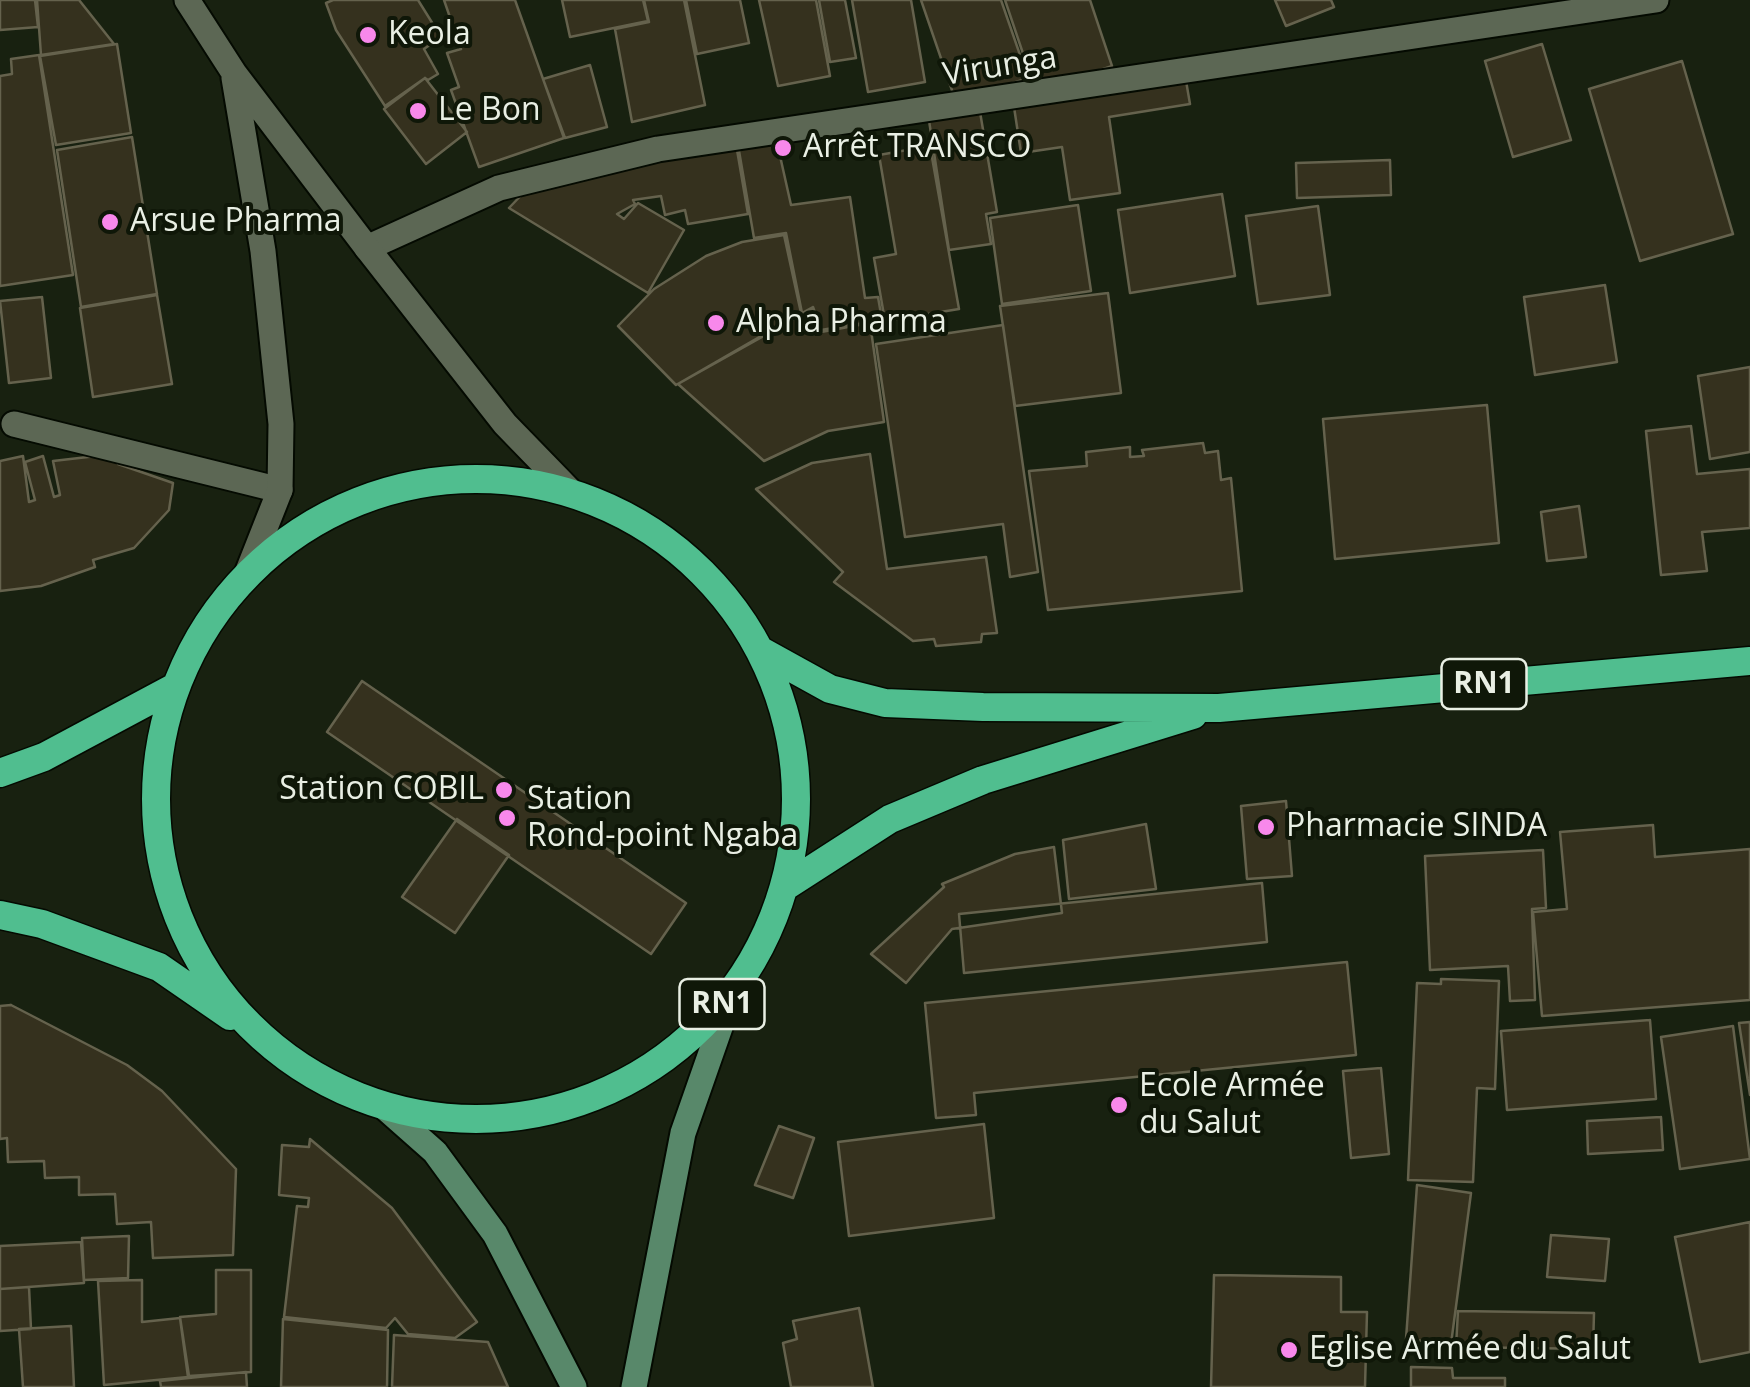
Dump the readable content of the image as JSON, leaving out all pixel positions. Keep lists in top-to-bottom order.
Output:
{
  "streets": {
    "highway": ["RN1"],
    "street": ["Virunga"]
  },
  "places": [
    "Keola",
    "Le Bon",
    "Arrêt TRANSCO",
    "Arsue Pharma",
    "Alpha Pharma",
    "Station COBIL",
    "Station Rond-point Ngaba",
    "Pharmacie SINDA",
    "Ecole Armée du Salut",
    "Eglise Armée du Salut"
  ]
}
